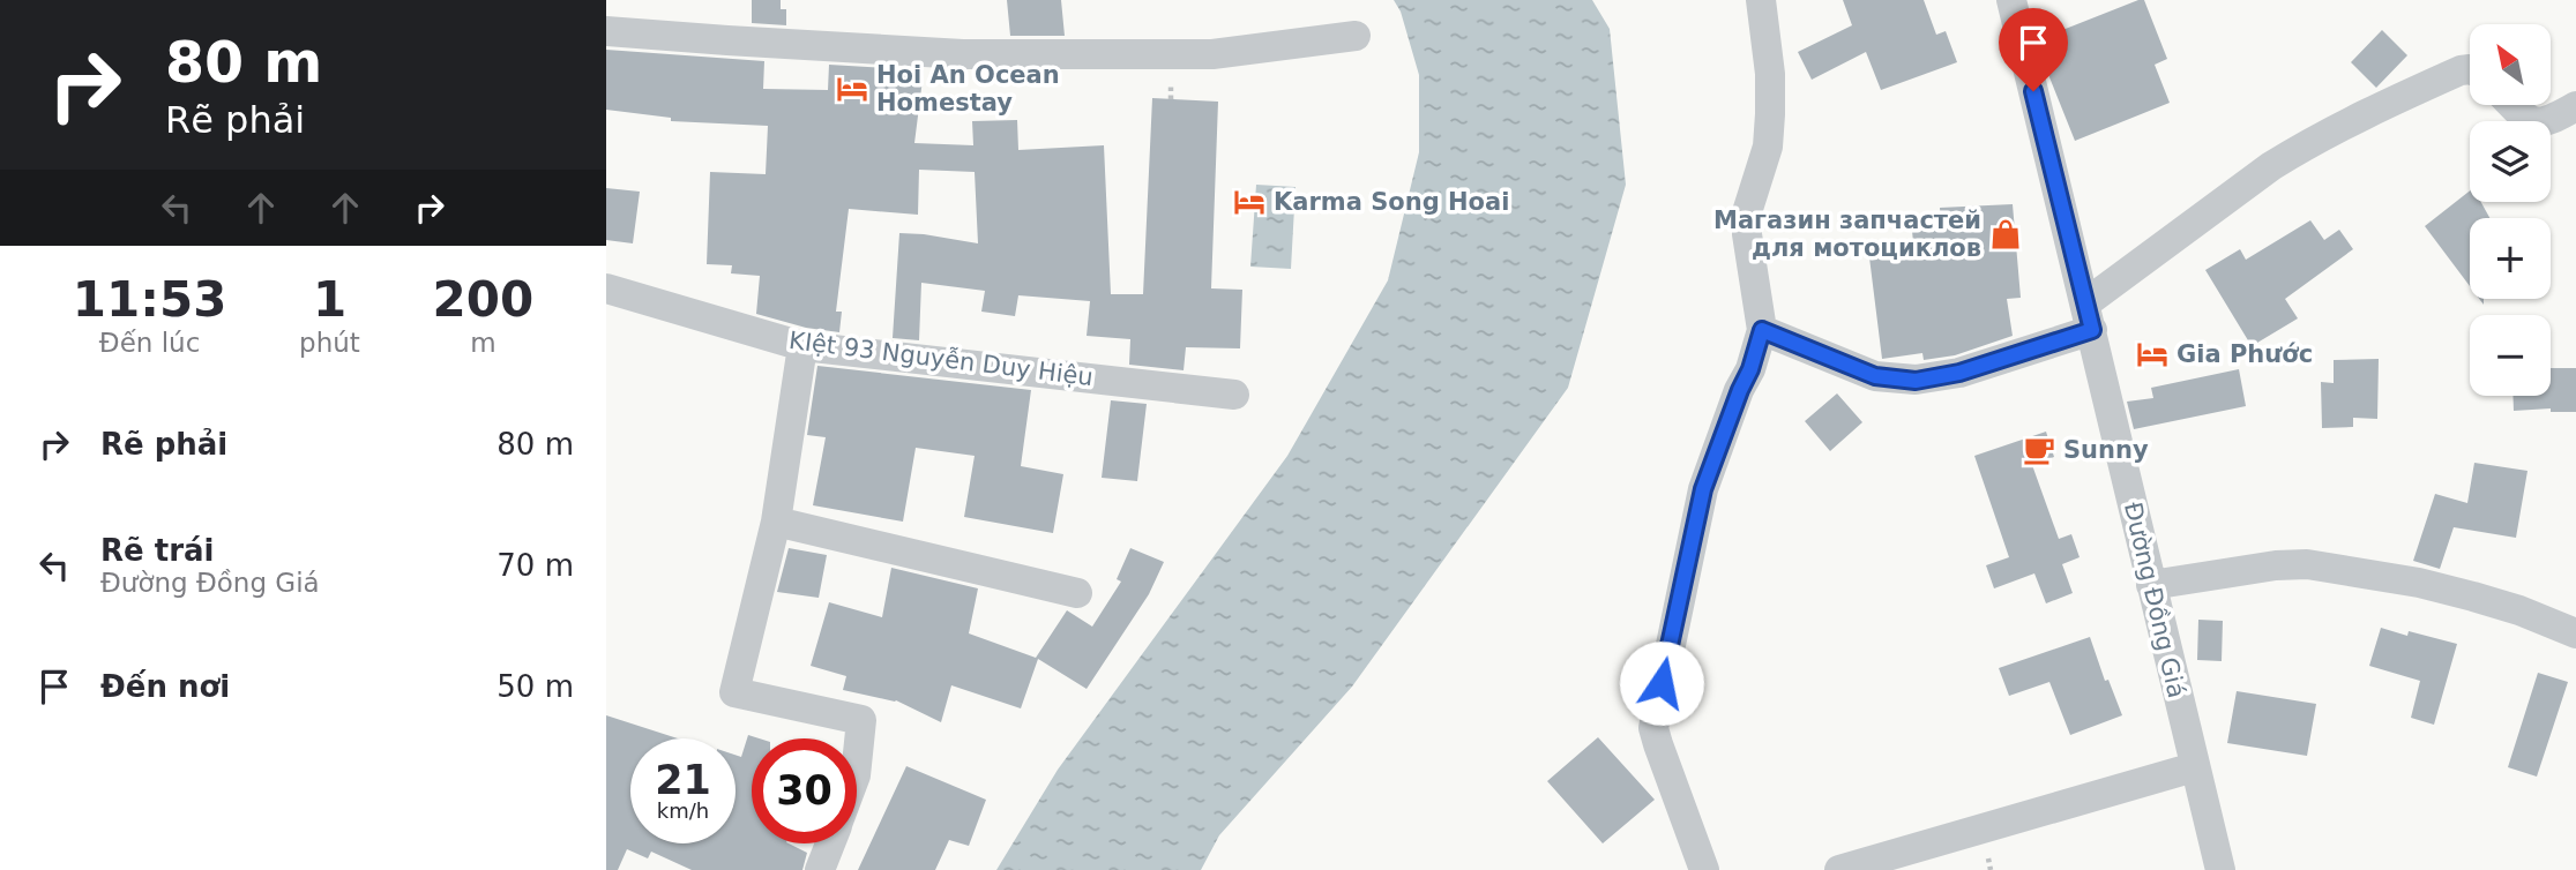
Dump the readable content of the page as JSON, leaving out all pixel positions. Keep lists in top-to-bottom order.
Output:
{
  "streets": {
    "street": ["KIệt 93 Nguyễn Duy Hiệu", "Đường Đồng Giá"]
  },
  "places": {
    "hotel": ["Hoi An Ocean Homestay", "Karma Song Hoai", "Gia Phước"],
    "shop": ["Магазин запчастей для мотоциклов"],
    "cafe": ["Sunny"]
  },
  "north": "top left",
  "page": {
    "turn": ["80 m", "Rẽ phải"],
    "map_buttons": ["+", "−"],
    "eta": [
      "11:53",
      "Đến lúc",
      "1",
      "phút",
      "200",
      "m"
    ],
    "list": [
      {
        "name": "Rẽ phải",
        "value": "80 m"
      },
      {
        "name": "Rẽ trái",
        "note": "Đường Đồng Giá",
        "value": "70 m"
      },
      {
        "name": "Đến nơi",
        "value": "50 m"
      }
    ],
    "speed": "21 km/h",
    "limit": "30"
  }
}
